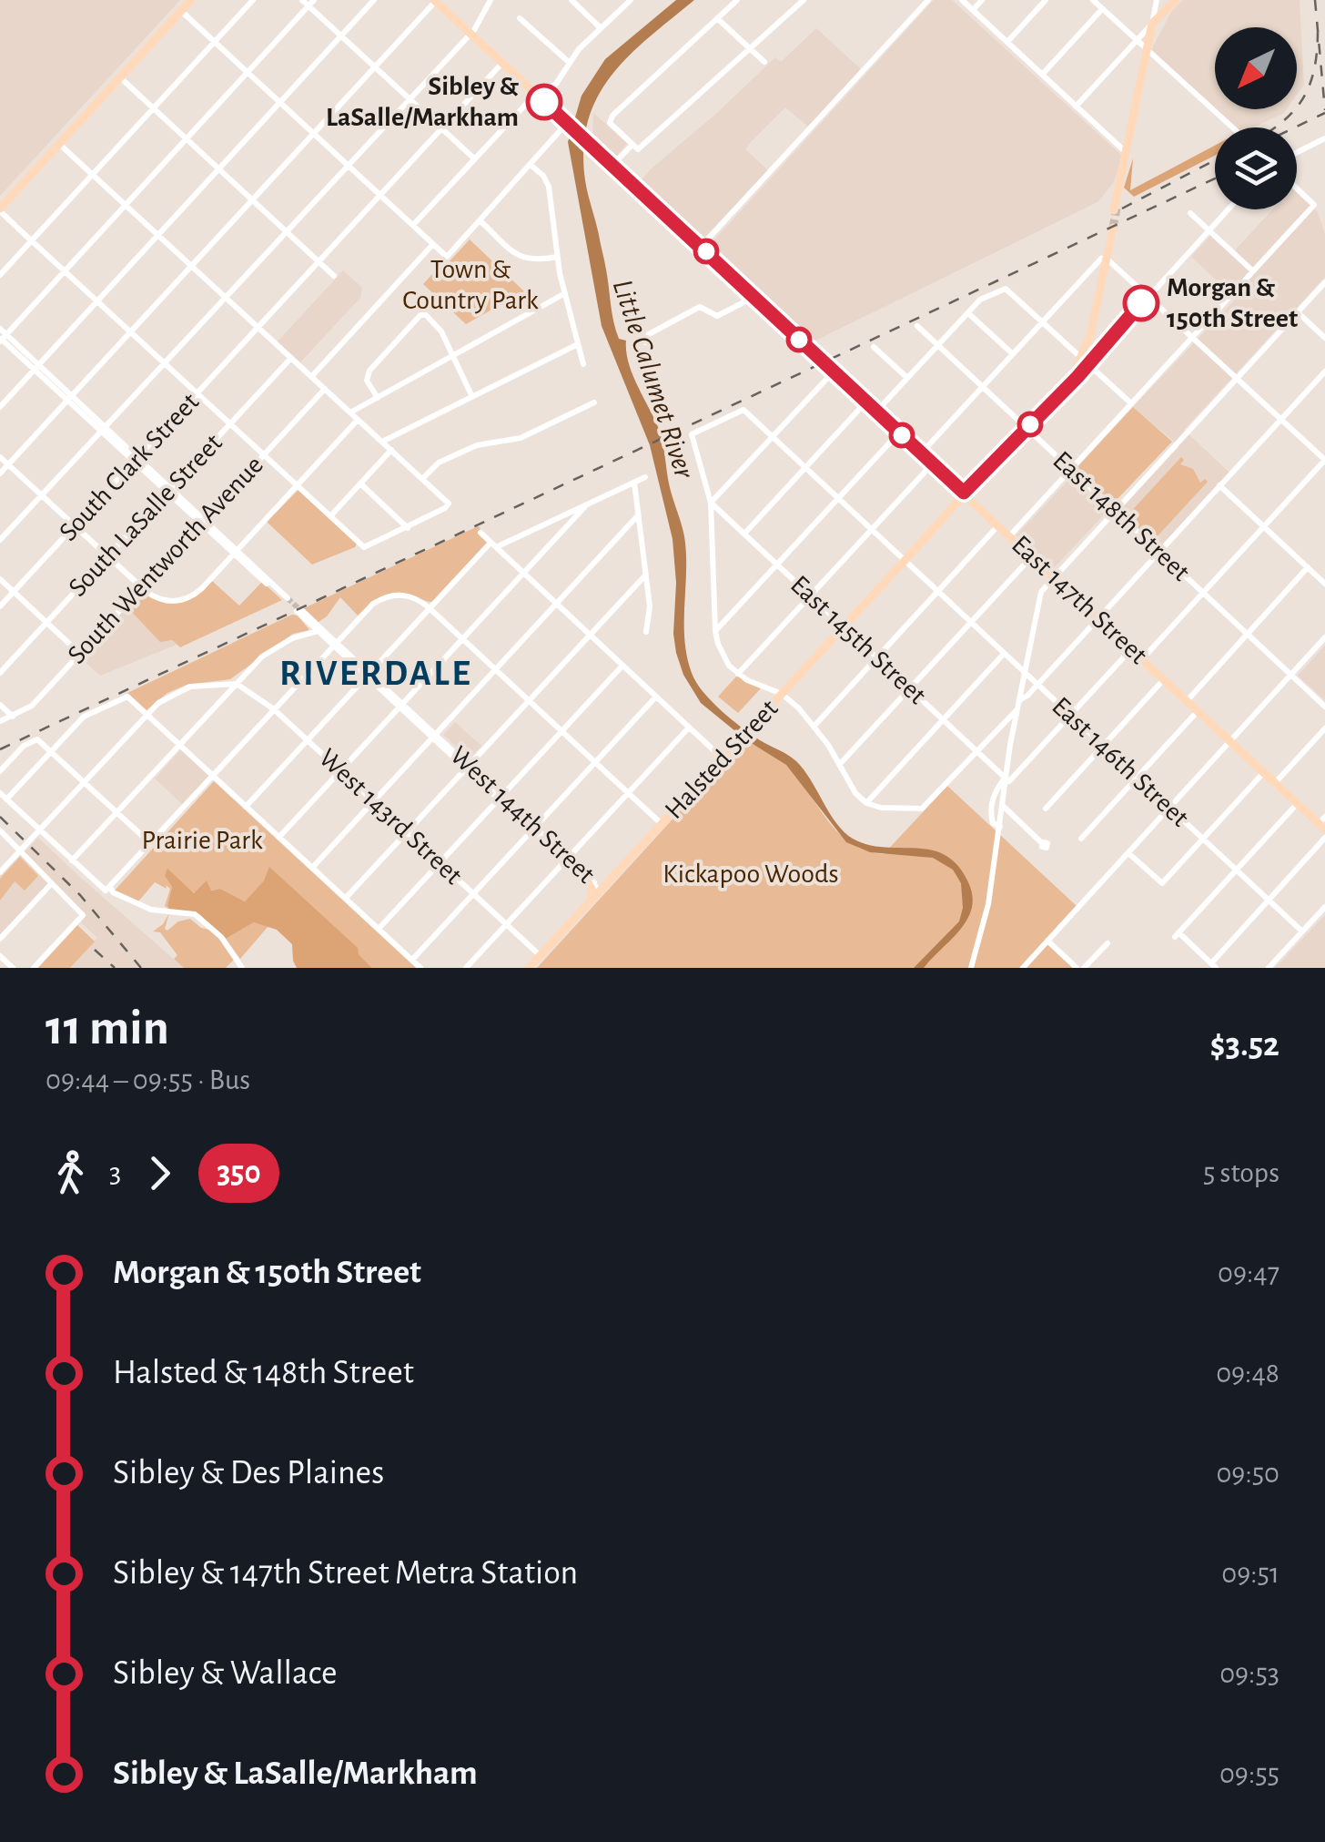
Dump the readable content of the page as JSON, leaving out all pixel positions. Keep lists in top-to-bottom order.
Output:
{
  "streets": {
    "main road": ["East 147th Street", "Halsted Street"],
    "street": [
      "South Clark Street",
      "South LaSalle Street",
      "East 148th Street",
      "South Wentworth Avenue",
      "East 145th Street",
      "East 146th Street",
      "West 144th Street",
      "West 143rd Street"
    ]
  },
  "crossings": [
    ["East 148th Street", "Halsted Street"],
    ["East 147th Street", "Halsted Street"],
    ["East 145th Street", "Halsted Street"],
    ["East 145th Street", "East 146th Street"],
    ["Halsted Street", "East 146th Street"],
    ["Halsted Street", "West 144th Street"],
    ["Halsted Street", "West 143rd Street"]
  ],
  "districts": ["RIVERDALE"],
  "water": ["Little Calumet River"],
  "parks": ["Town & Country Park", "Prairie Park", "Kickapoo Woods"],
  "places": ["Sibley & LaSalle/Markham", "Morgan & 150th Street"],
  "lines": ["bus line 350"],
  "north": "bottom left",
  "page": {
    "heading": ["11 min", "09:44 – 09:55 · Bus", "$3.52"],
    "legs": ["3", "350", "5 stops"],
    "list": [
      {
        "name": "Morgan & 150th Street",
        "value": "09:47"
      },
      {
        "name": "Halsted & 148th Street",
        "value": "09:48"
      },
      {
        "name": "Sibley & Des Plaines",
        "value": "09:50"
      },
      {
        "name": "Sibley & 147th Street Metra Station",
        "value": "09:51"
      },
      {
        "name": "Sibley & Wallace",
        "value": "09:53"
      },
      {
        "name": "Sibley & LaSalle/Markham",
        "value": "09:55"
      }
    ]
  }
}
